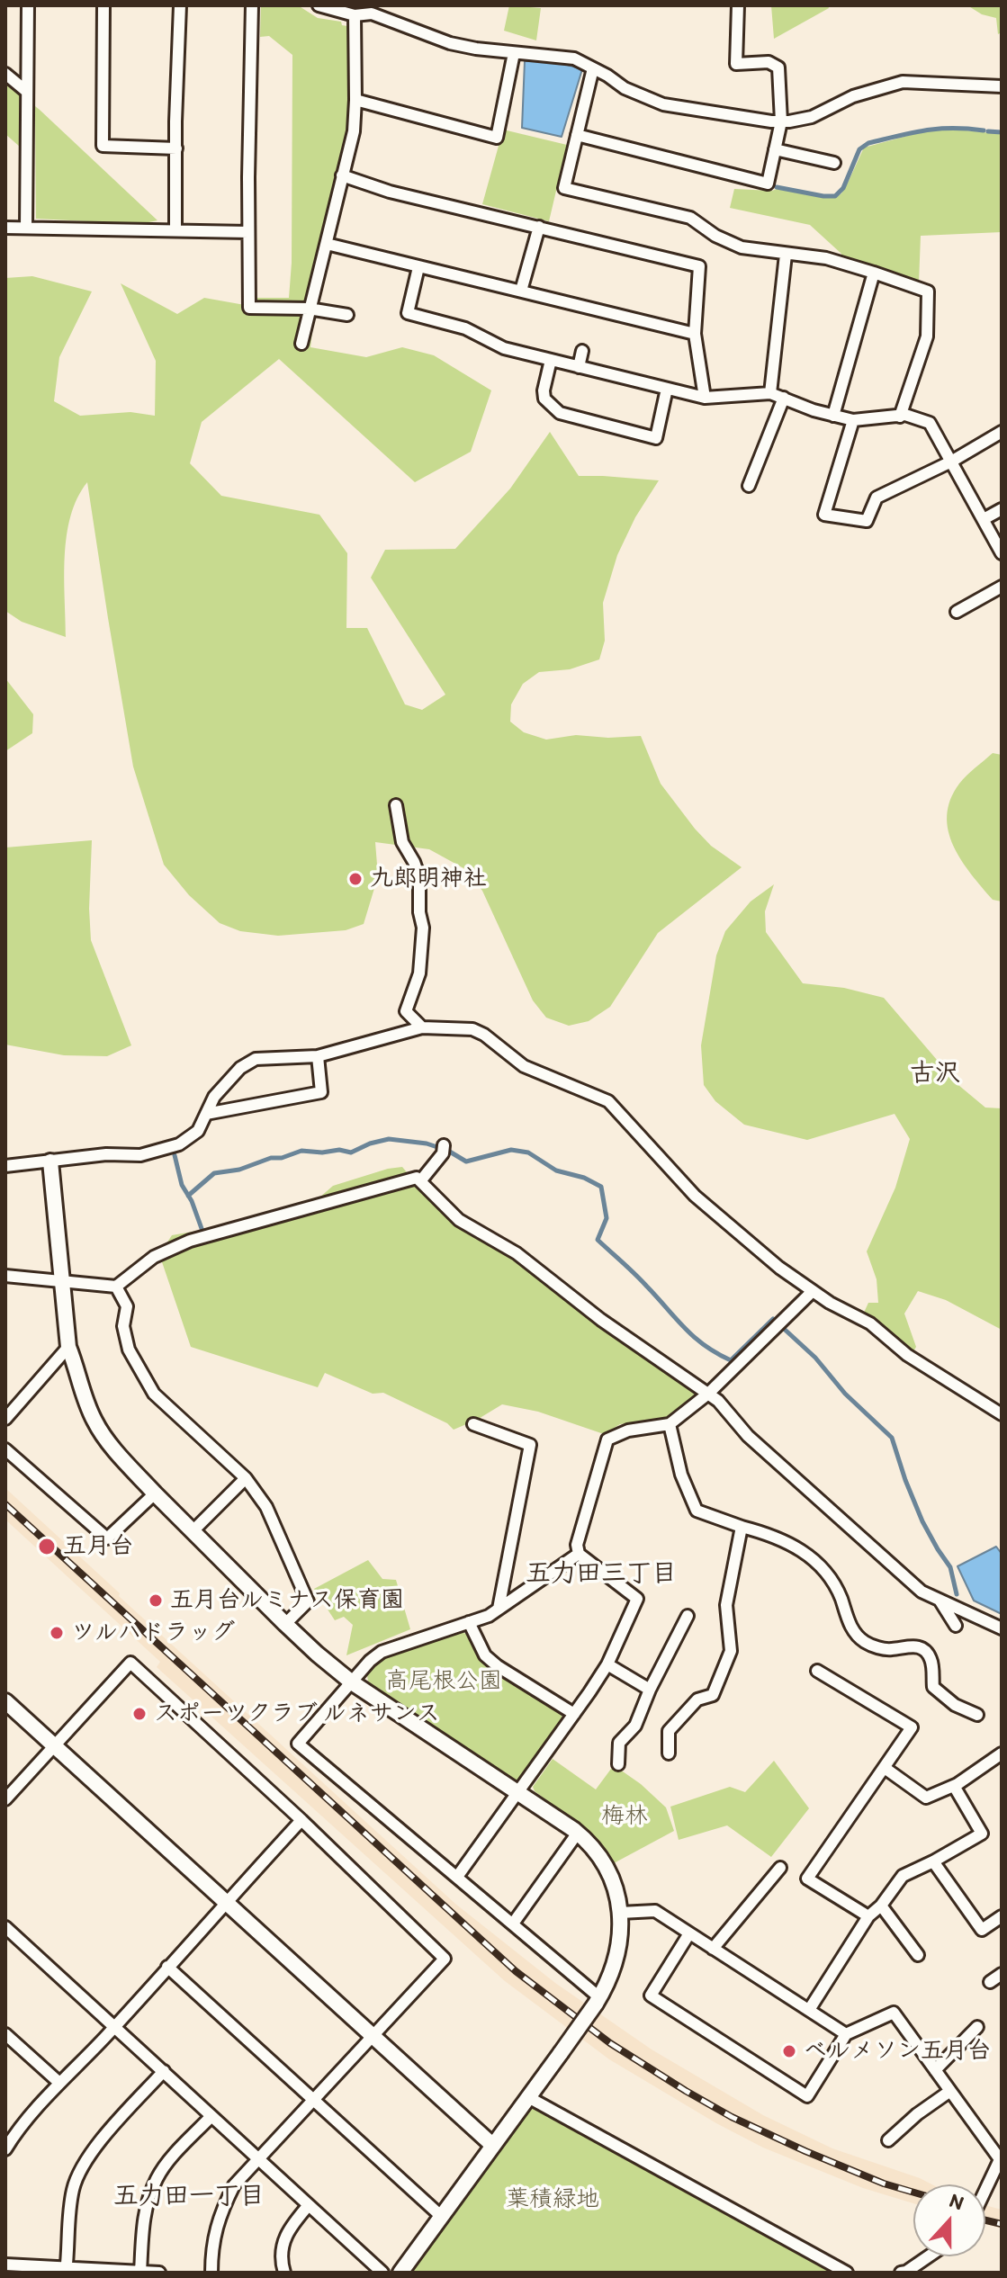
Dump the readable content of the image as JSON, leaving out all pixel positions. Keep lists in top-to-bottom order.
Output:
{
  "districts": ["古沢", "五力田三丁目", "五力田一丁目"],
  "parks": ["高尾根公園", "梅林", "葉積緑地"],
  "places": [
    "九郎明神社",
    "五月台",
    "五月台ルミナス保育園",
    "ツルハドラッグ",
    "スポーツクラブ ルネサンス",
    "ベルメソン五月台"
  ],
  "north": "top"
}
